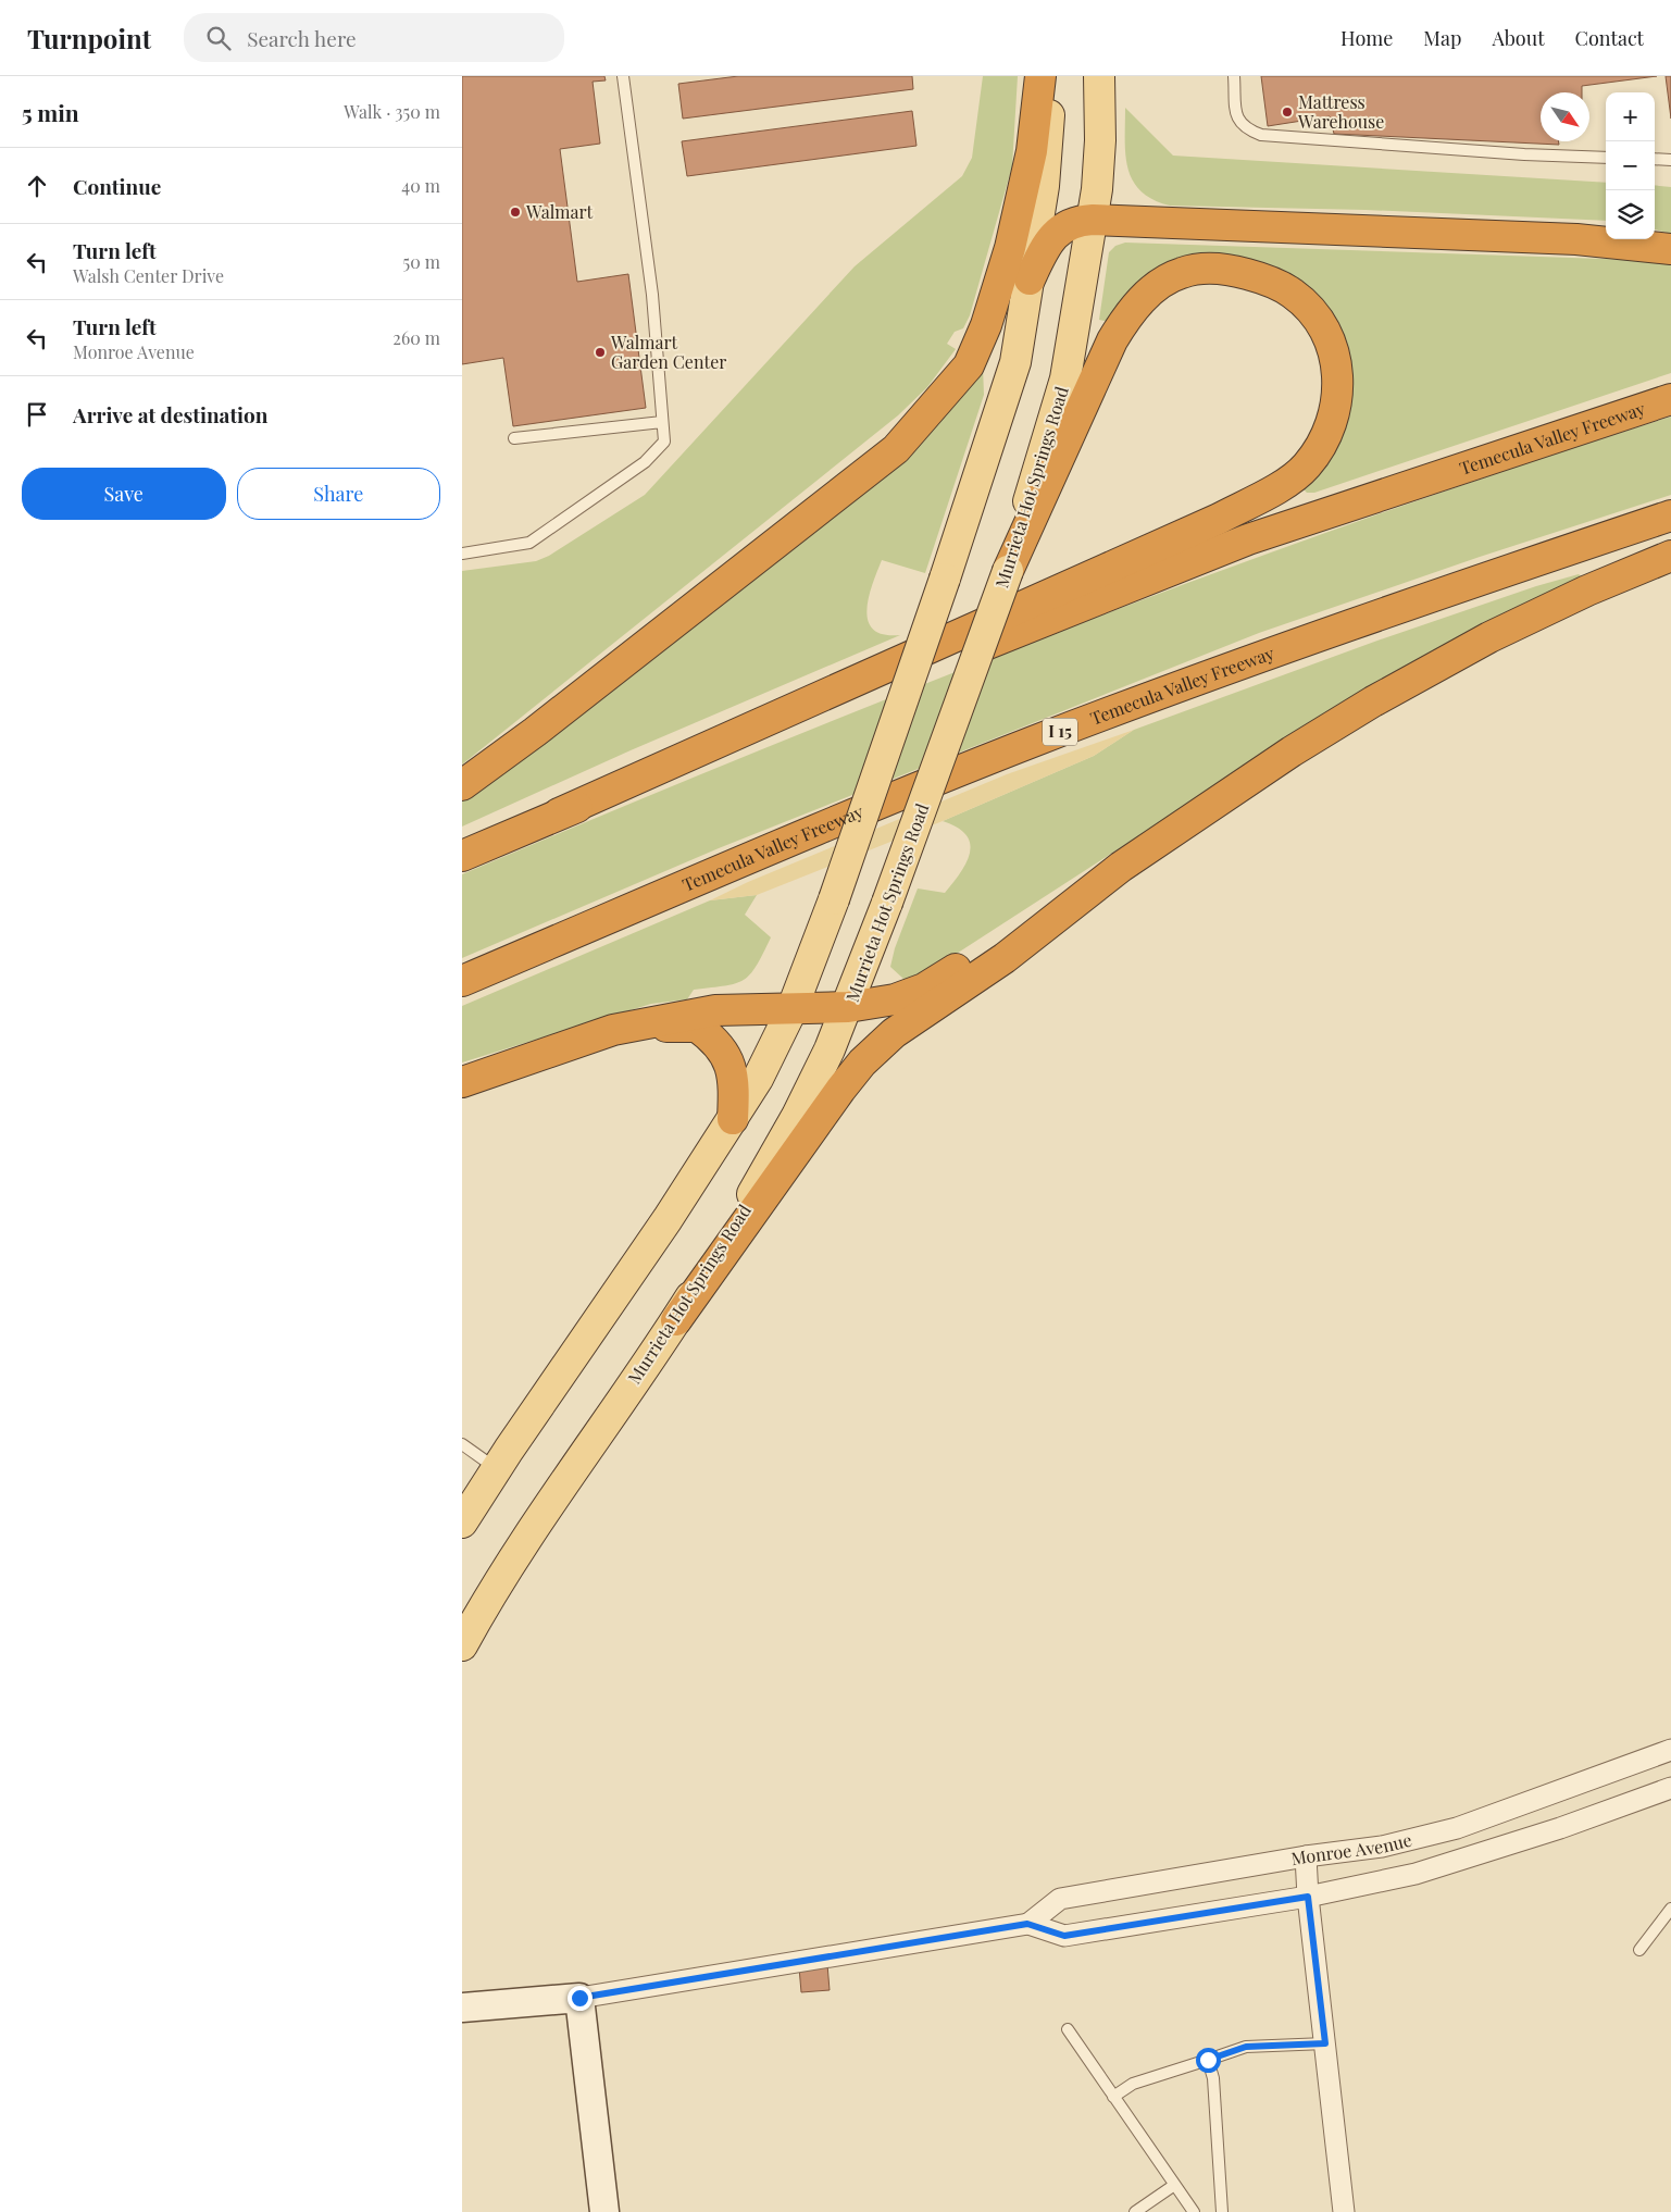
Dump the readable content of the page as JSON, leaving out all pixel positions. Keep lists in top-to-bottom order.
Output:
{
  "streets": {
    "highway": ["Temecula Valley Freeway", "I 15"],
    "main road": ["Murrieta Hot Springs Road"],
    "street": ["Monroe Avenue"]
  },
  "places": ["Mattress Warehouse", "Walmart", "Walmart Garden Center"],
  "north": "bottom right",
  "page": {
    "header": "Turnpoint",
    "search": "Search here",
    "nav": [
      "Home",
      "Map",
      "About",
      "Contact"
    ],
    "heading": ["5 min", "Walk · 350 m"],
    "map_buttons": ["+", "−"],
    "list": [
      ["Continue", "40 m"],
      ["Turn left", "Walsh Center Drive", "50 m"],
      ["Turn left", "Monroe Avenue", "260 m"],
      "Arrive at destination"
    ],
    "buttons": ["Save", "Share"]
  }
}
